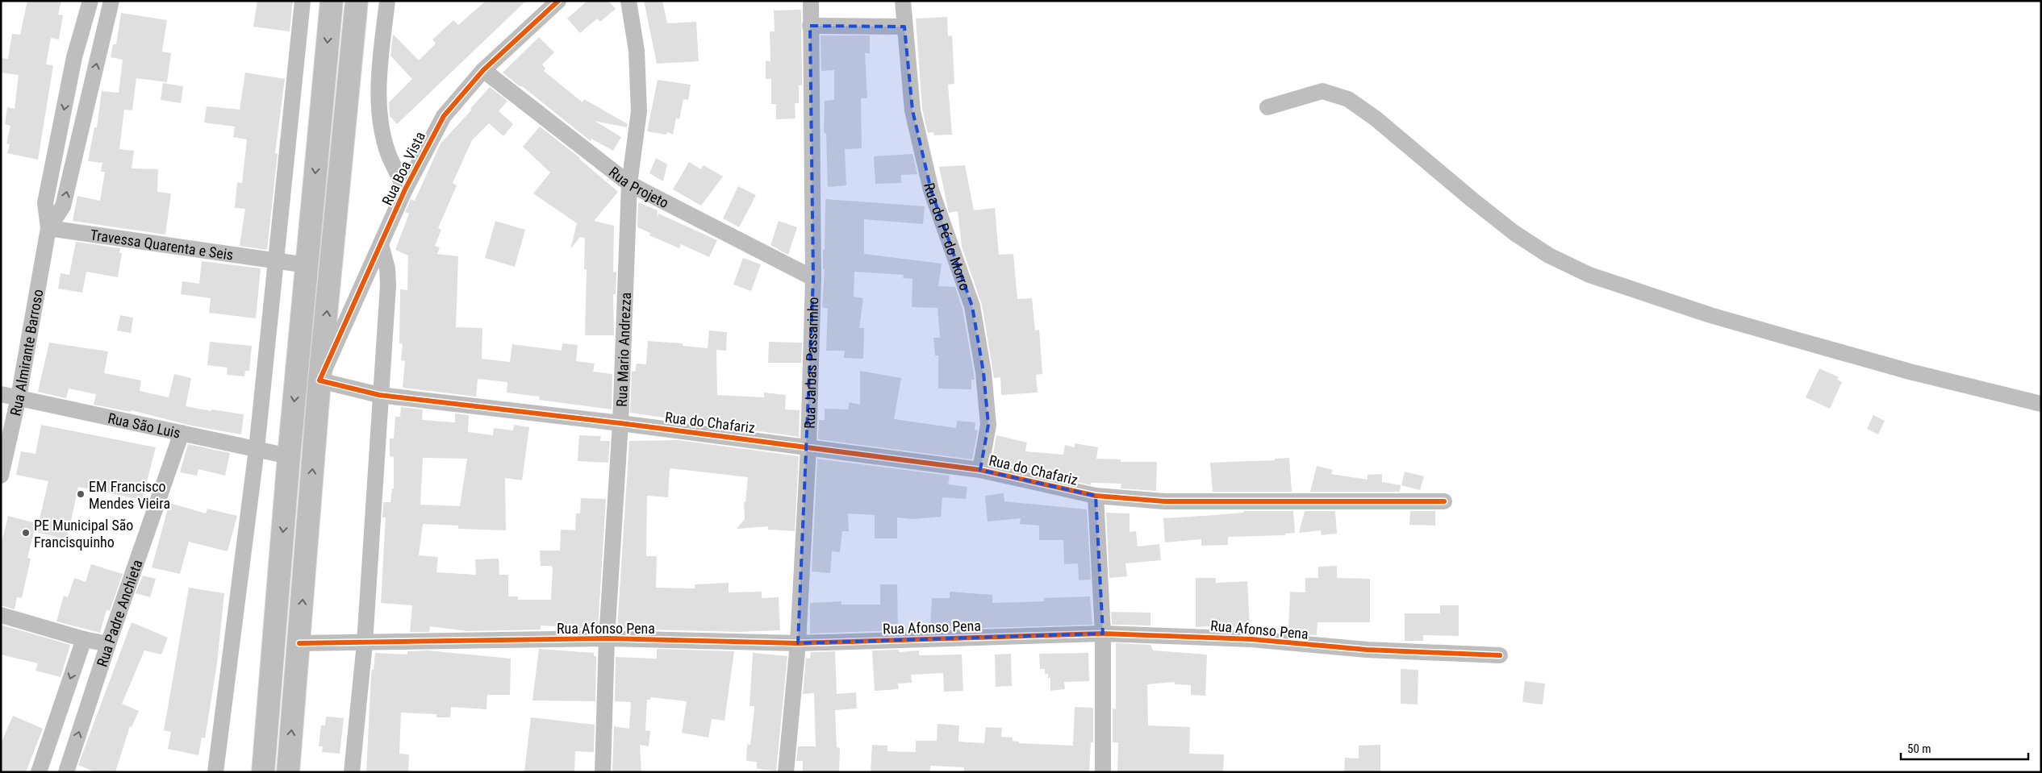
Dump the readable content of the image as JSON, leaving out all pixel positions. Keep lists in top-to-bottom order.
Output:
{
  "streets": {
    "street": [
      "Rua Boa Vista",
      "Rua Projeto",
      "Rua do Pé do Morro",
      "Travessa Quarenta e Seis",
      "Rua Mario Andrezza",
      "Rua Almirante Barroso",
      "Rua Jarbas Passarinho",
      "Rua do Chafariz",
      "Rua São Luis",
      "Rua Padre Anchieta",
      "Rua Afonso Pena"
    ]
  },
  "crossings": [
    ["Rua Boa Vista", "Rua Projeto"],
    ["Rua Boa Vista", "Rua do Chafariz"],
    ["Rua Projeto", "Rua Mario Andrezza"],
    ["Rua Projeto", "Rua Jarbas Passarinho"],
    ["Rua do Pé do Morro", "Rua do Chafariz"],
    ["Travessa Quarenta e Seis", "Rua Almirante Barroso"],
    ["Rua Mario Andrezza", "Rua do Chafariz"],
    ["Rua Mario Andrezza", "Rua Afonso Pena"],
    ["Rua Almirante Barroso", "Rua São Luis"],
    ["Rua Jarbas Passarinho", "Rua do Chafariz"],
    ["Rua Jarbas Passarinho", "Rua Afonso Pena"],
    ["Rua São Luis", "Rua Padre Anchieta"]
  ],
  "places": ["EM Francisco Mendes Vieira", "PE Municipal São Francisquinho"],
  "scale_bar": "50 m"
}
